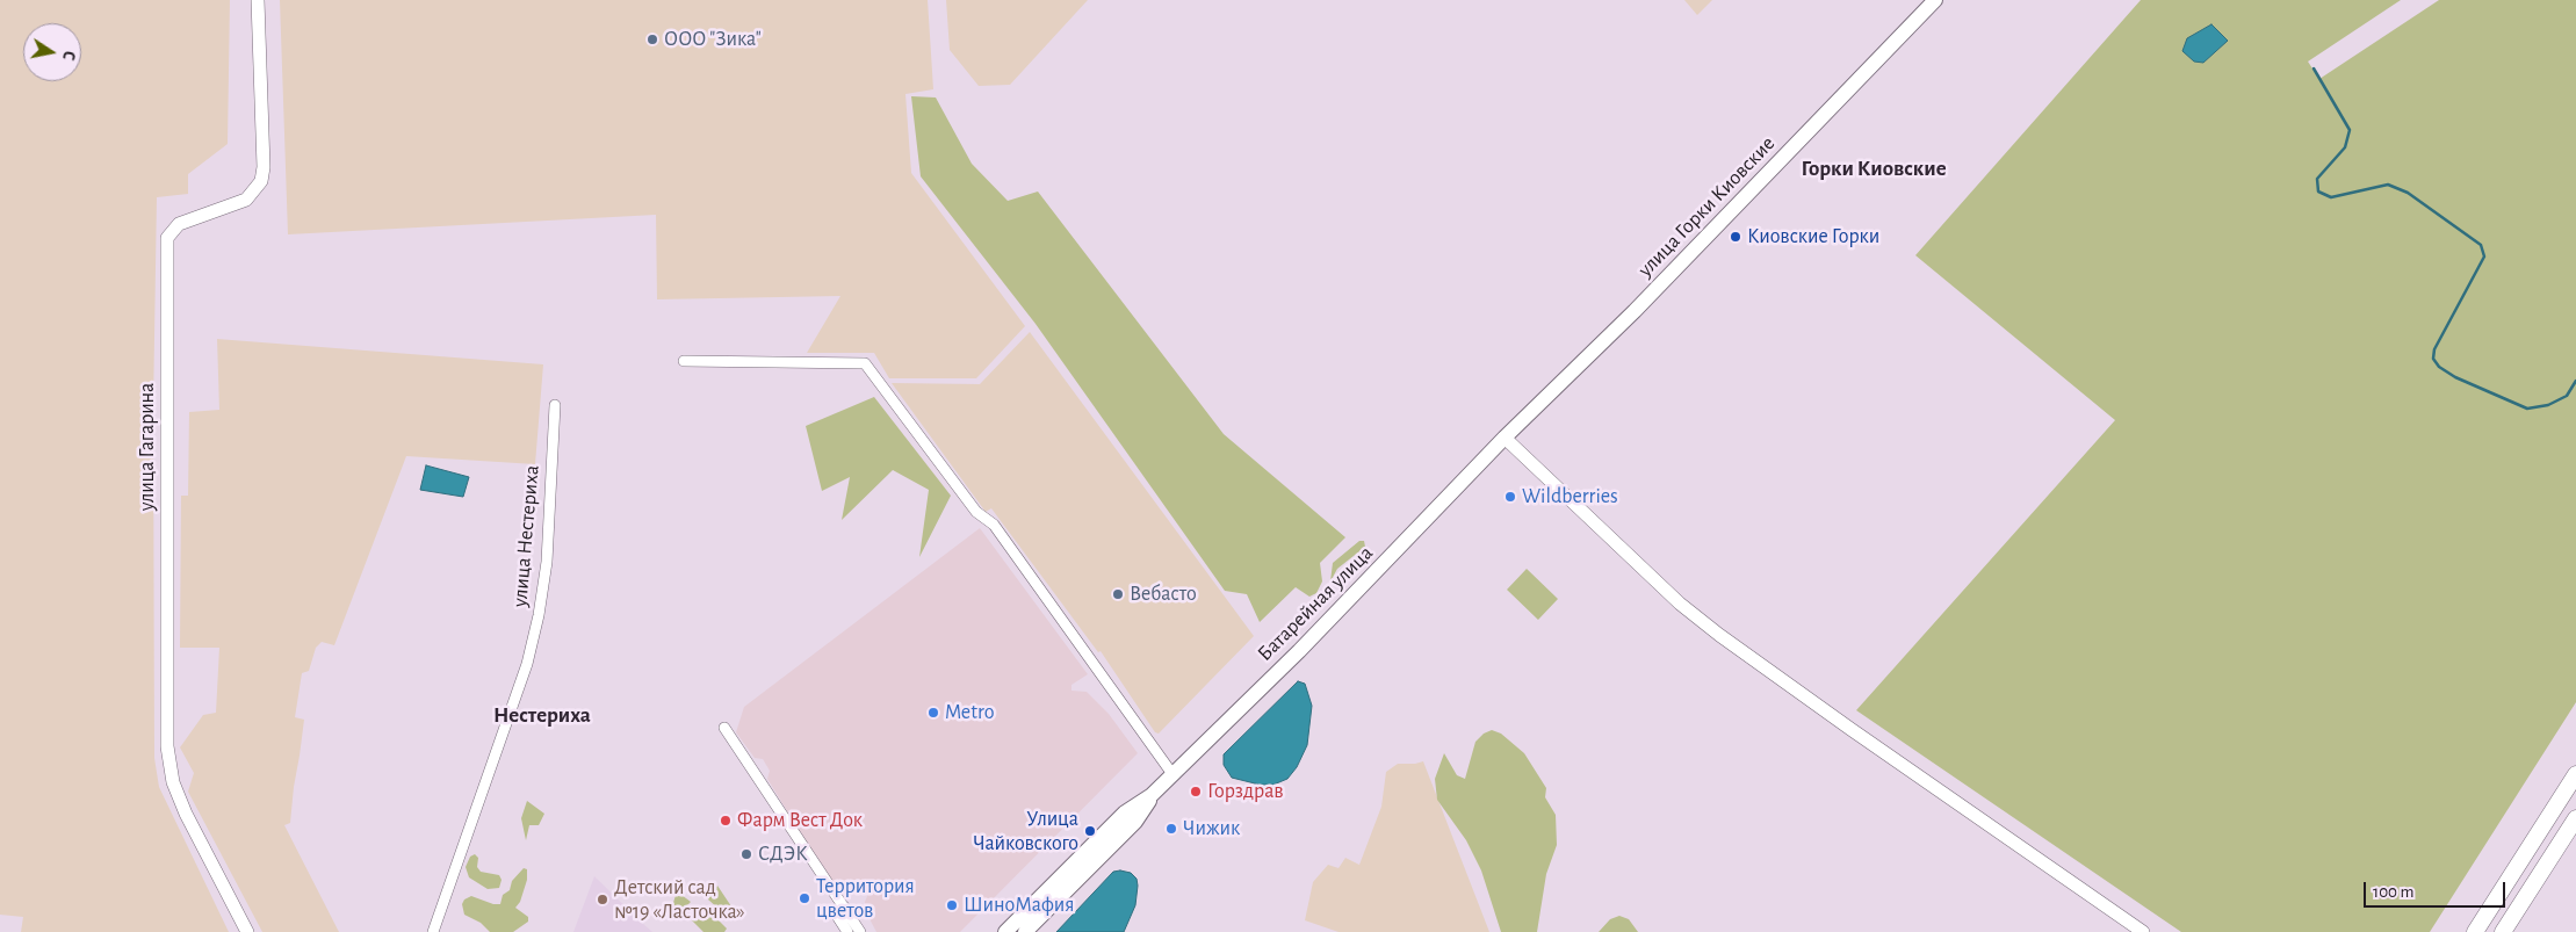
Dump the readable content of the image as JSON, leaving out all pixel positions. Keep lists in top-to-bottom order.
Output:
{
  "streets": {
    "main road": ["улица Горки Киовские", "Батарейная улица"],
    "street": ["улица Гагарина", "улица Нестериха"]
  },
  "crossings": [
    ["улица Горки Киовские", "Батарейная улица"]
  ],
  "districts": ["Горки Киовские", "Нестериха"],
  "places": [
    "ООО \"Зика\"",
    "Киовские Горки",
    "Wildberries",
    "Вебасто",
    "Metro",
    "Горздрав",
    "Фарм Вест Док",
    "Чижик",
    "Улица Чайковского",
    "СДЭК",
    "Территория цветов",
    "Детский сад №19 «Ласточка»",
    "ШиноМафия"
  ],
  "scale_bar": "100 m",
  "north": "right"
}
